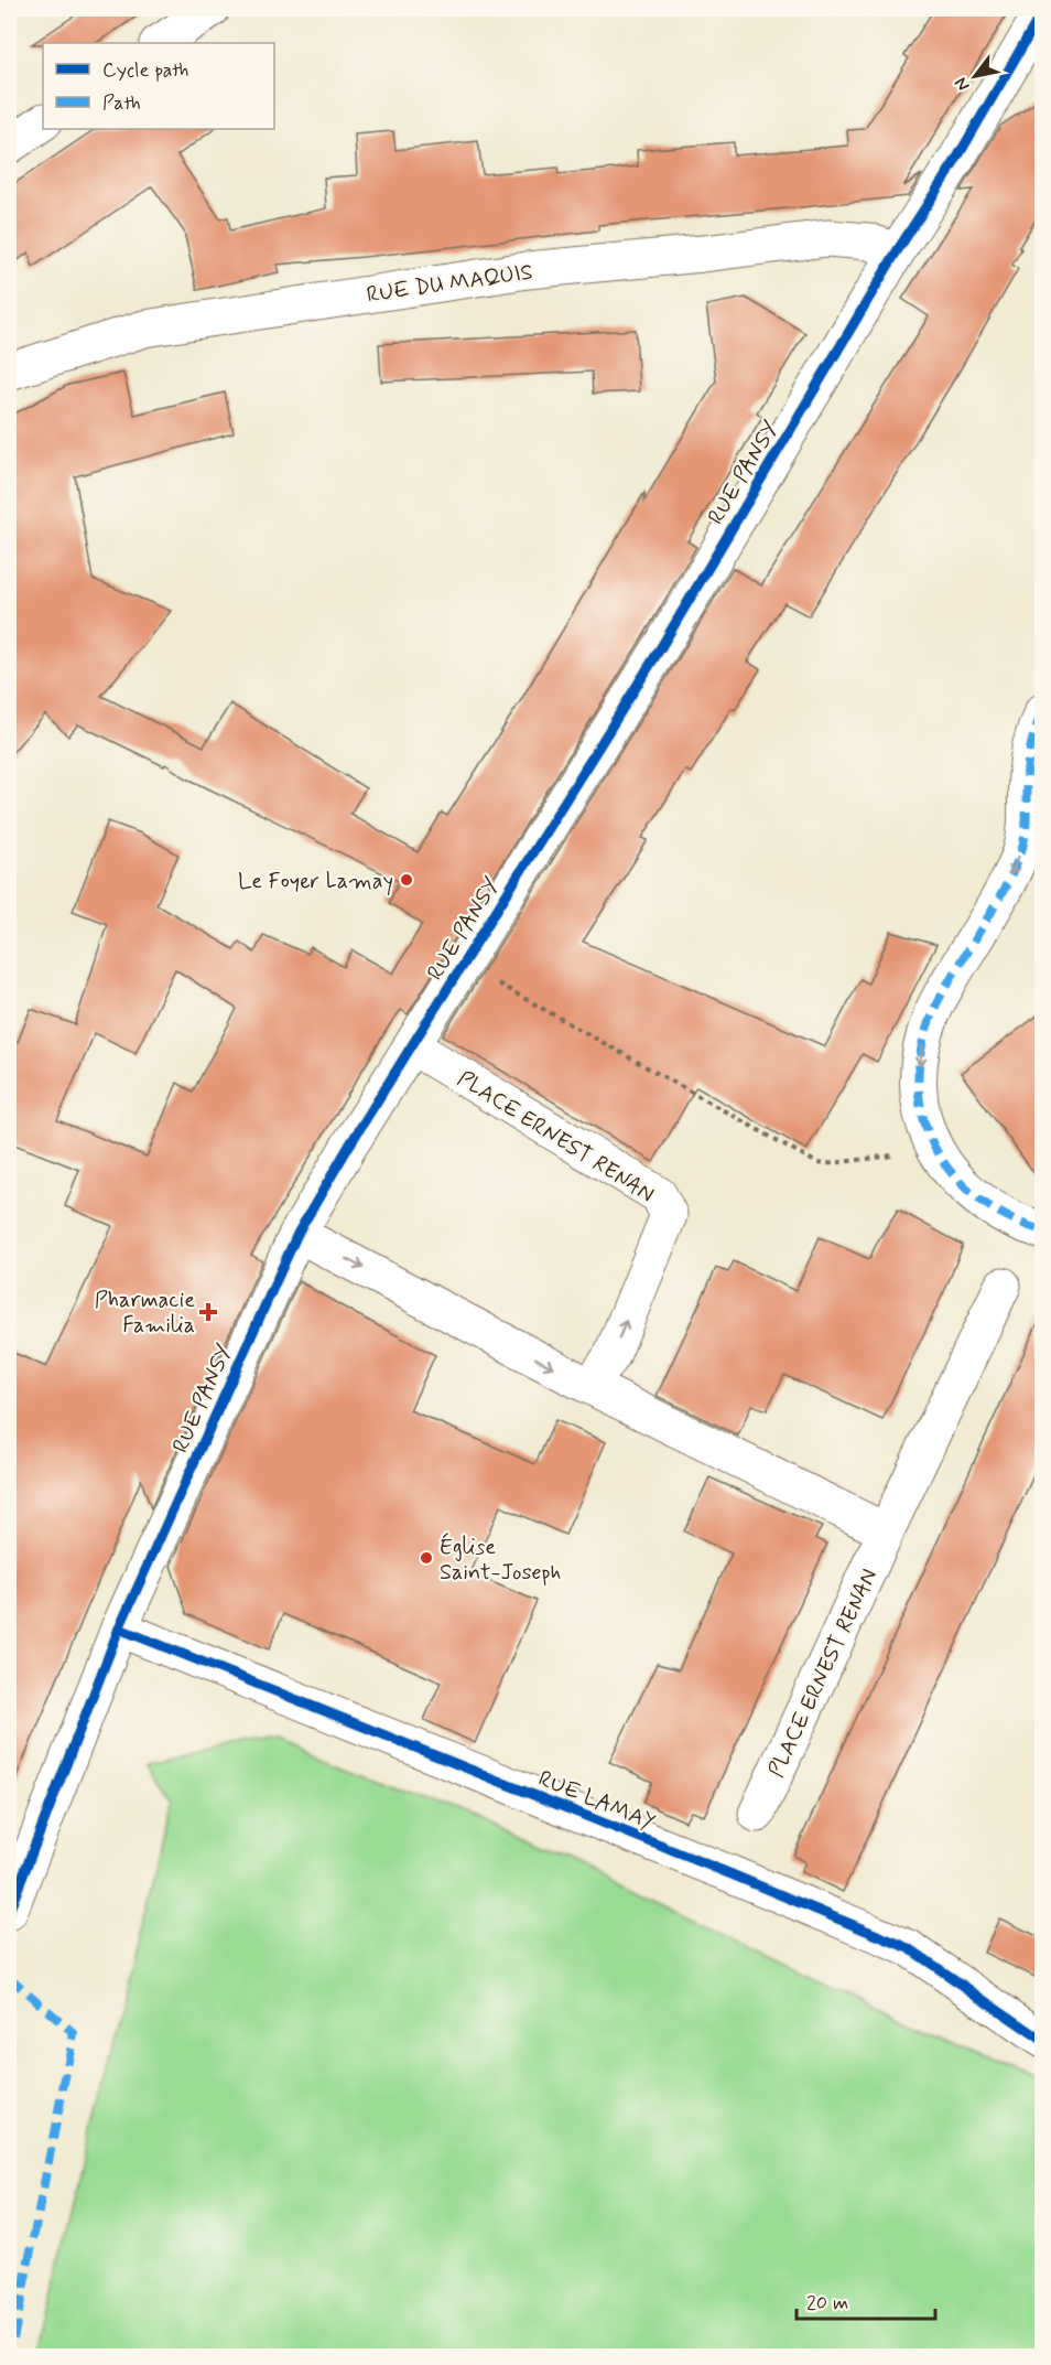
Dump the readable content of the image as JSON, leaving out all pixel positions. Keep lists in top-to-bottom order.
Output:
{
  "streets": {
    "street": [
      "RUE DU MAQUIS",
      "RUE PANSY",
      "PLACE ERNEST RENAN",
      "RUE LAMAY"
    ]
  },
  "crossings": [
    ["RUE DU MAQUIS", "RUE PANSY"],
    ["RUE PANSY", "PLACE ERNEST RENAN"],
    ["RUE PANSY", "RUE LAMAY"]
  ],
  "places": {
    "other": ["Le Foyer Lamay", "Église Saint-Joseph"],
    "health": ["Pharmacie Familia"]
  },
  "legend": ["Cycle path", "Path"],
  "scale_bar": "20 m",
  "north": "bottom left"
}
